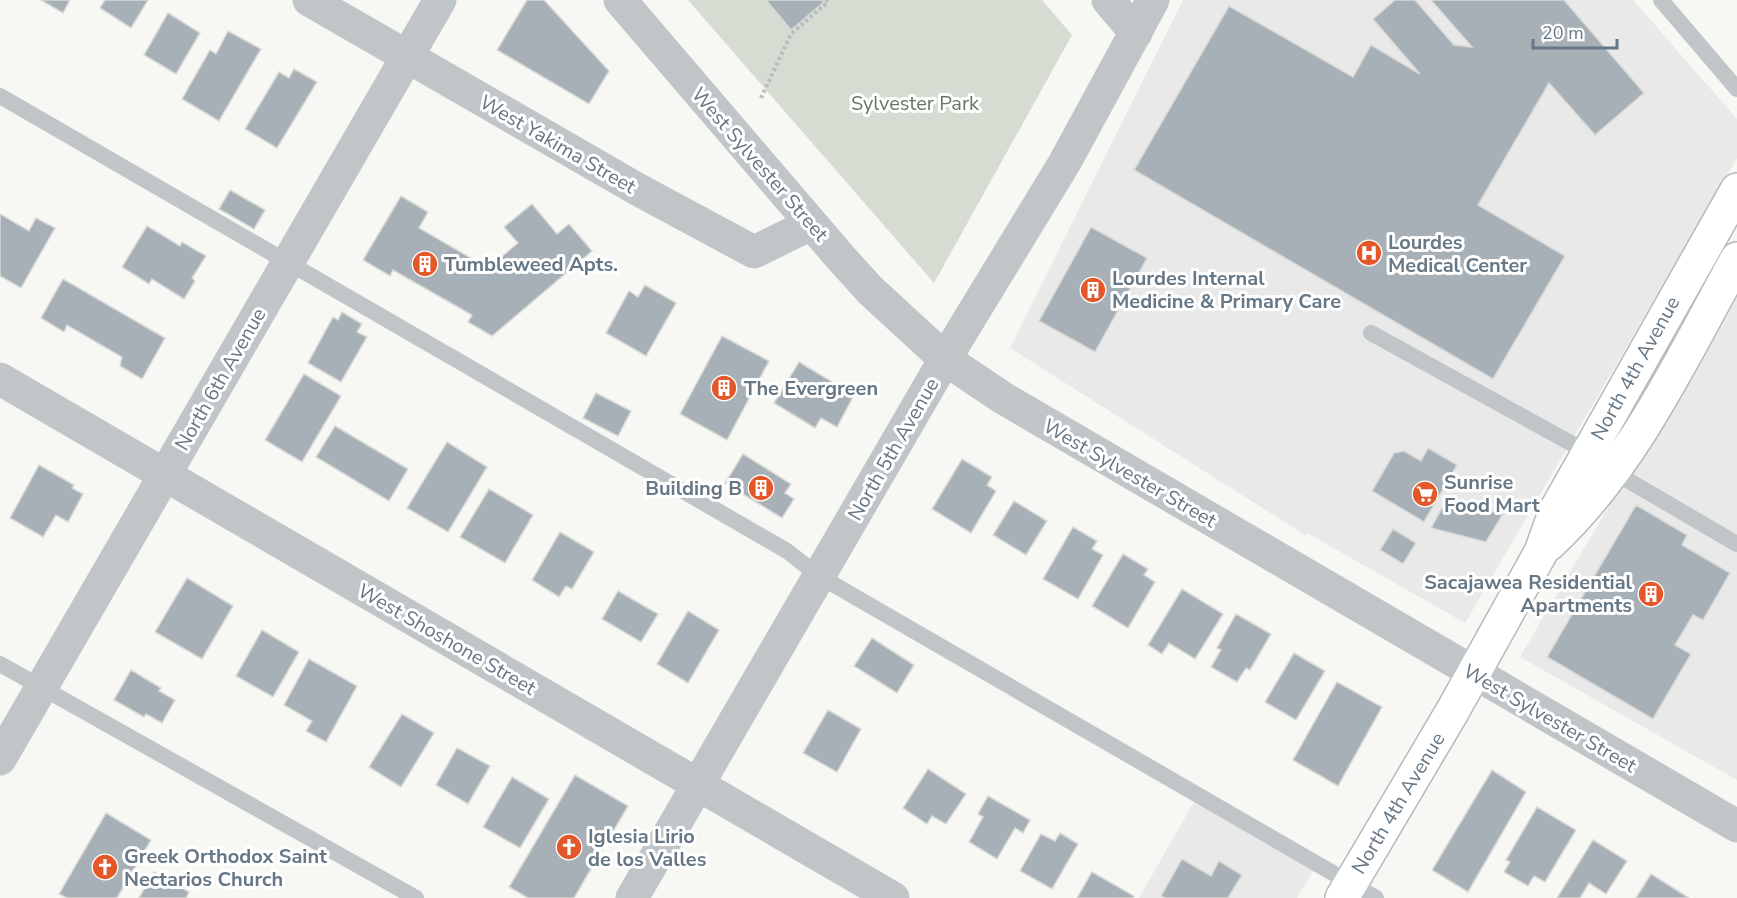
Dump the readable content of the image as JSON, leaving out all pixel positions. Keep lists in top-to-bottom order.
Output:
{
  "streets": {
    "main road": ["North 4th Avenue"],
    "street": [
      "West Yakima Street",
      "West Sylvester Street",
      "North 6th Avenue",
      "North 5th Avenue",
      "West Shoshone Street"
    ]
  },
  "crossings": [
    ["West Yakima Street", "West Sylvester Street"],
    ["West Yakima Street", "North 6th Avenue"],
    ["West Sylvester Street", "North 4th Avenue"],
    ["West Sylvester Street", "North 5th Avenue"],
    ["North 6th Avenue", "West Shoshone Street"],
    ["North 5th Avenue", "West Shoshone Street"]
  ],
  "parks": ["Sylvester Park"],
  "places": {
    "hospital": ["Lourdes Medical Center"],
    "building": [
      "Tumbleweed Apts.",
      "Lourdes Internal Medicine & Primary Care",
      "The Evergreen",
      "Building B",
      "Sacajawea Residential Apartments"
    ],
    "supermarket": ["Sunrise Food Mart"],
    "church": ["Iglesia Lirio de los Valles", "Greek Orthodox Saint Nectarios Church"]
  },
  "scale_bar": "20 m"
}
